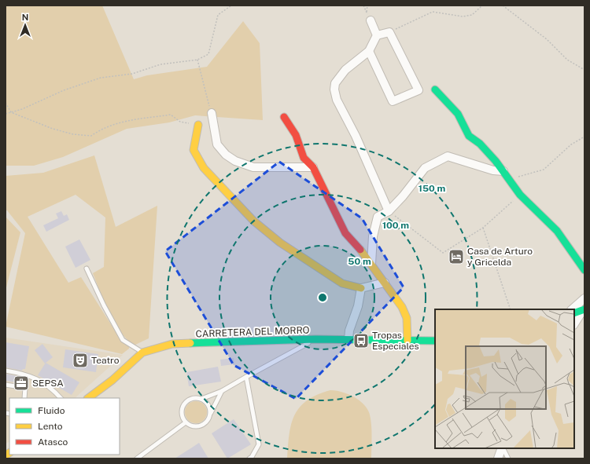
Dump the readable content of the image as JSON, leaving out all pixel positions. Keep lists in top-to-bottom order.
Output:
{
  "streets": {
    "street": ["CARRETERA DEL MORRO"]
  },
  "places": {
    "hotel": ["Casa de Arturo y Gricelda"],
    "bus stop": ["Tropas Especiales"],
    "theatre": ["Teatro"],
    "office": ["SEPSA"]
  },
  "legend": ["Fluido", "Lento", "Atasco"],
  "north": "top",
  "rings": ["150 m", "100 m", "50 m"]
}
